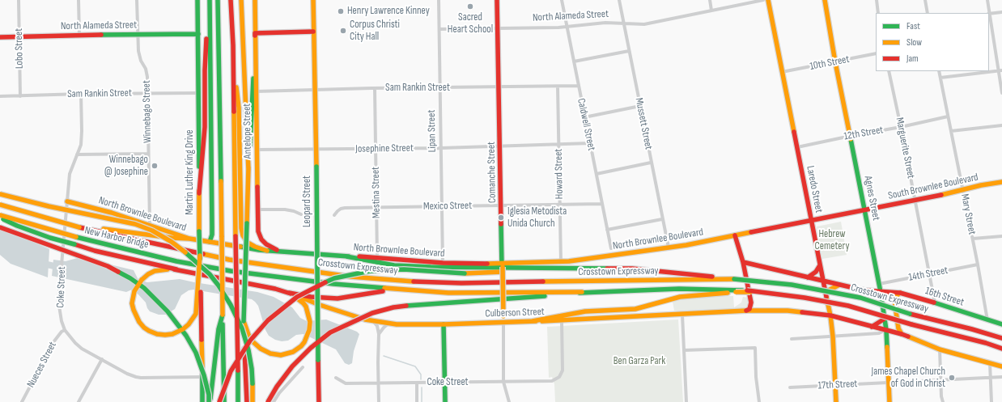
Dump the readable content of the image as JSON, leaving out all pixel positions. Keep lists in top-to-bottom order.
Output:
{
  "streets": {
    "main road": [
      "North Alameda Street",
      "Antelope Street",
      "Martin Luther King Drive",
      "Comanche Street",
      "South Brownlee Boulevard",
      "Laredo Street",
      "Agnes Street",
      "Leopard Street",
      "North Brownlee Boulevard",
      "New Harbor Bridge",
      "Crosstown Expressway",
      "16th Street",
      "Culberson Street"
    ],
    "street": [
      "Lobo Street",
      "10th Street",
      "Sam Rankin Street",
      "Winnebago Street",
      "Mussett Street",
      "Caldwell Street",
      "Lipan Street",
      "12th Street",
      "Marguerite Street",
      "Josephine Street",
      "Howard Street",
      "Mestina Street",
      "Mexico Street",
      "Mary Street",
      "14th Street",
      "Coke Street",
      "Nueces Street",
      "17th Street"
    ]
  },
  "crossings": [
    ["North Alameda Street", "Lobo Street"],
    ["North Alameda Street", "Winnebago Street"],
    ["North Alameda Street", "Mussett Street"],
    ["North Alameda Street", "Caldwell Street"],
    ["North Alameda Street", "Lipan Street"],
    ["North Alameda Street", "Martin Luther King Drive"],
    ["North Alameda Street", "Comanche Street"],
    ["Lobo Street", "Sam Rankin Street"],
    ["10th Street", "Laredo Street"],
    ["10th Street", "Agnes Street"],
    ["Sam Rankin Street", "Winnebago Street"],
    ["Sam Rankin Street", "Caldwell Street"],
    ["Sam Rankin Street", "Antelope Street"],
    ["Sam Rankin Street", "Lipan Street"],
    ["Sam Rankin Street", "Martin Luther King Drive"],
    ["Sam Rankin Street", "Comanche Street"],
    ["Sam Rankin Street", "Howard Street"],
    ["Sam Rankin Street", "Mestina Street"],
    ["Sam Rankin Street", "Leopard Street"],
    ["Sam Rankin Street", "Coke Street"],
    ["Winnebago Street", "North Brownlee Boulevard"],
    ["Mussett Street", "North Brownlee Boulevard"],
    ["Caldwell Street", "Josephine Street"],
    ["Caldwell Street", "Mexico Street"],
    ["Antelope Street", "Josephine Street"],
    ["Antelope Street", "North Brownlee Boulevard"],
    ["Lipan Street", "Josephine Street"],
    ["Lipan Street", "Mexico Street"],
    ["Lipan Street", "North Brownlee Boulevard"],
    ["12th Street", "Marguerite Street"],
    ["12th Street", "Laredo Street"],
    ["12th Street", "Agnes Street"],
    ["12th Street", "Mary Street"],
    ["Marguerite Street", "South Brownlee Boulevard"],
    ["Marguerite Street", "14th Street"],
    ["Marguerite Street", "16th Street"],
    ["Josephine Street", "Comanche Street"],
    ["Josephine Street", "Howard Street"],
    ["Josephine Street", "Mestina Street"],
    ["Josephine Street", "Leopard Street"],
    ["Martin Luther King Drive", "Coke Street"],
    ["Comanche Street", "Mexico Street"],
    ["Comanche Street", "North Brownlee Boulevard"],
    ["Comanche Street", "Coke Street"],
    ["Comanche Street", "Culberson Street"],
    ["Howard Street", "Mexico Street"],
    ["Howard Street", "North Brownlee Boulevard"],
    ["South Brownlee Boulevard", "Laredo Street"],
    ["South Brownlee Boulevard", "Agnes Street"],
    ["South Brownlee Boulevard", "North Brownlee Boulevard"],
    ["South Brownlee Boulevard", "Mary Street"],
    ["Laredo Street", "Crosstown Expressway"],
    ["Laredo Street", "17th Street"],
    ["Mestina Street", "Mexico Street"],
    ["Mestina Street", "North Brownlee Boulevard"],
    ["Agnes Street", "Crosstown Expressway"],
    ["Agnes Street", "14th Street"],
    ["Agnes Street", "16th Street"],
    ["Agnes Street", "17th Street"],
    ["North Brownlee Boulevard", "Coke Street"],
    ["Mary Street", "14th Street"],
    ["Mary Street", "16th Street"],
    ["New Harbor Bridge", "Crosstown Expressway"],
    ["Crosstown Expressway", "16th Street"],
    ["Coke Street", "Culberson Street"],
    ["Coke Street", "Nueces Street"]
  ],
  "parks": ["Hebrew Cemetery", "Ben Garza Park"],
  "places": [
    "Sacred Heart School",
    "Henry Lawrence Kinney",
    "Corpus Christi City Hall",
    "Winnebago @ Josephine",
    "Iglesia Metodista Unida Church",
    "James Chapel Church of God in Christ"
  ],
  "legend": ["Fast", "Slow", "Jam"]
}
